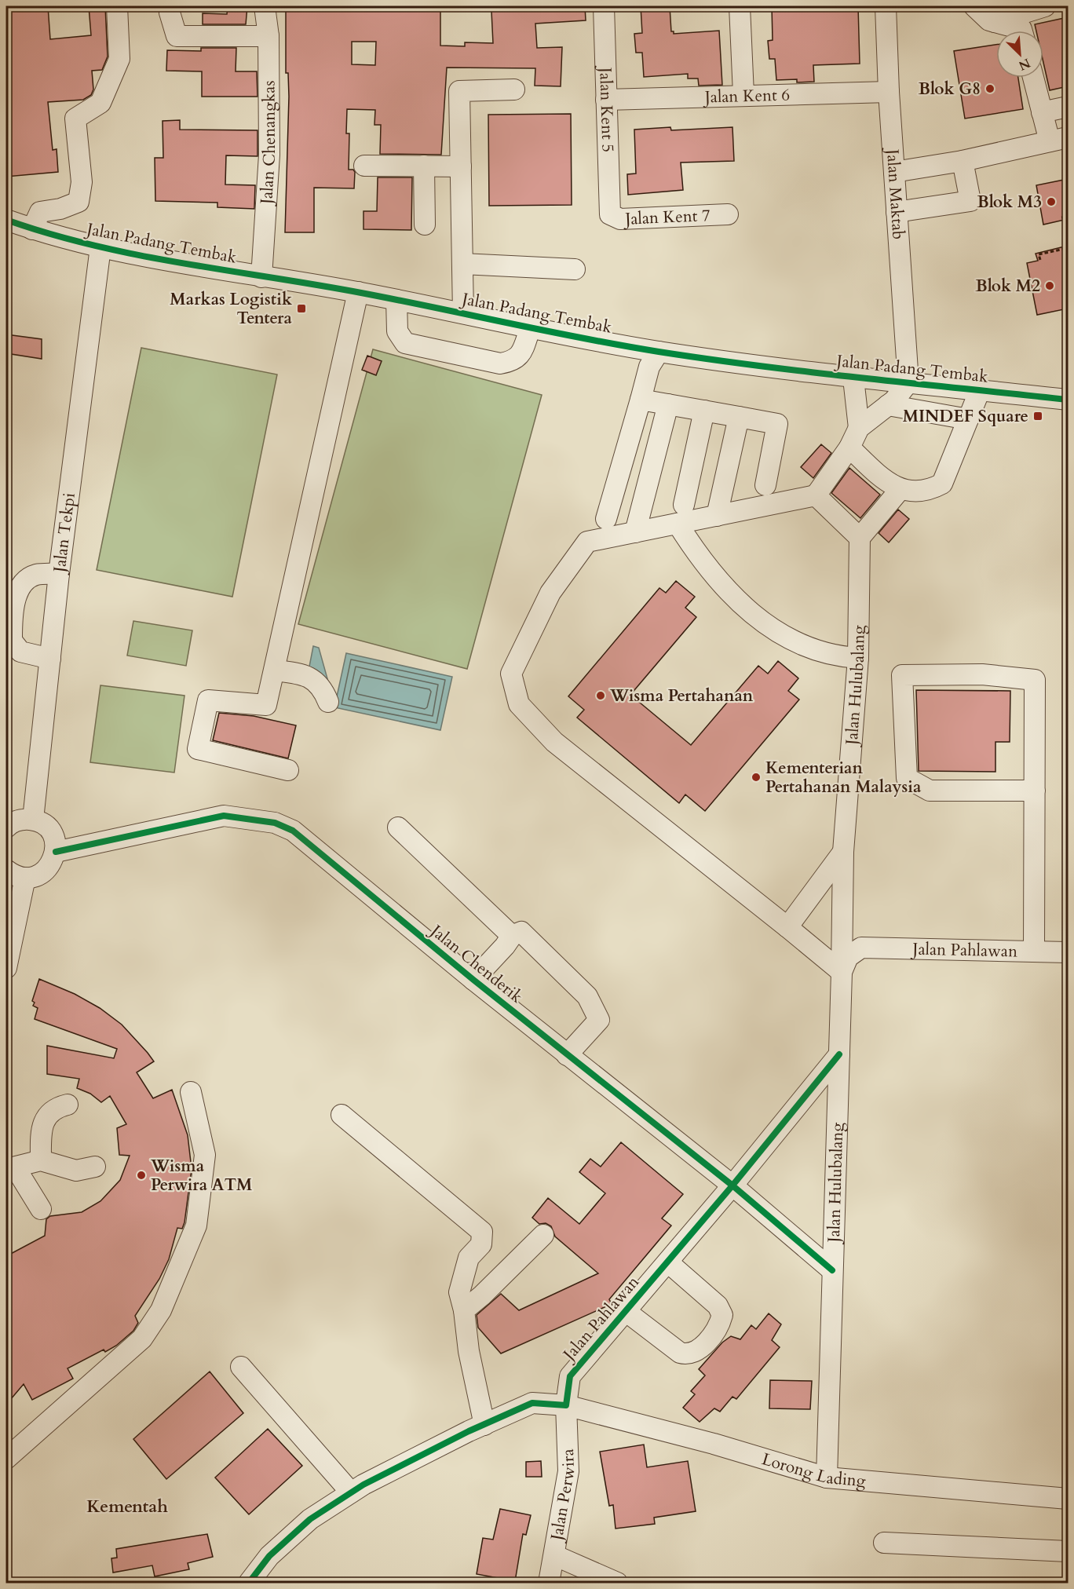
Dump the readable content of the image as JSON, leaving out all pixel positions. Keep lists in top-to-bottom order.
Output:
{
  "streets": {
    "street": [
      "Jalan Kent 6",
      "Jalan Kent 5",
      "Jalan Chenangkas",
      "Jalan Maktab",
      "Jalan Kent 7",
      "Jalan Padang Tembak",
      "Jalan Tekpi",
      "Jalan Hulubalang",
      "Jalan Pahlawan",
      "Jalan Chenderik",
      "Lorong Lading",
      "Jalan Perwira"
    ]
  },
  "crossings": [
    ["Jalan Kent 6", "Jalan Kent 5"],
    ["Jalan Kent 6", "Jalan Maktab"],
    ["Jalan Kent 5", "Jalan Kent 7"],
    ["Jalan Chenangkas", "Jalan Padang Tembak"],
    ["Jalan Maktab", "Jalan Padang Tembak"],
    ["Jalan Padang Tembak", "Jalan Tekpi"],
    ["Jalan Hulubalang", "Jalan Pahlawan"],
    ["Jalan Hulubalang", "Jalan Chenderik"],
    ["Jalan Hulubalang", "Lorong Lading"],
    ["Jalan Pahlawan", "Jalan Chenderik"],
    ["Jalan Pahlawan", "Lorong Lading"],
    ["Jalan Pahlawan", "Jalan Perwira"],
    ["Lorong Lading", "Jalan Perwira"]
  ],
  "districts": ["Kementah"],
  "places": {
    "other": [
      "Blok G8",
      "Blok M3",
      "Blok M2",
      "Wisma Pertahanan",
      "Kementerian Pertahanan Malaysia",
      "Wisma Perwira ATM"
    ],
    "transit": ["Markas Logistik Tentera", "MINDEF Square"]
  },
  "north": "bottom right"
}
